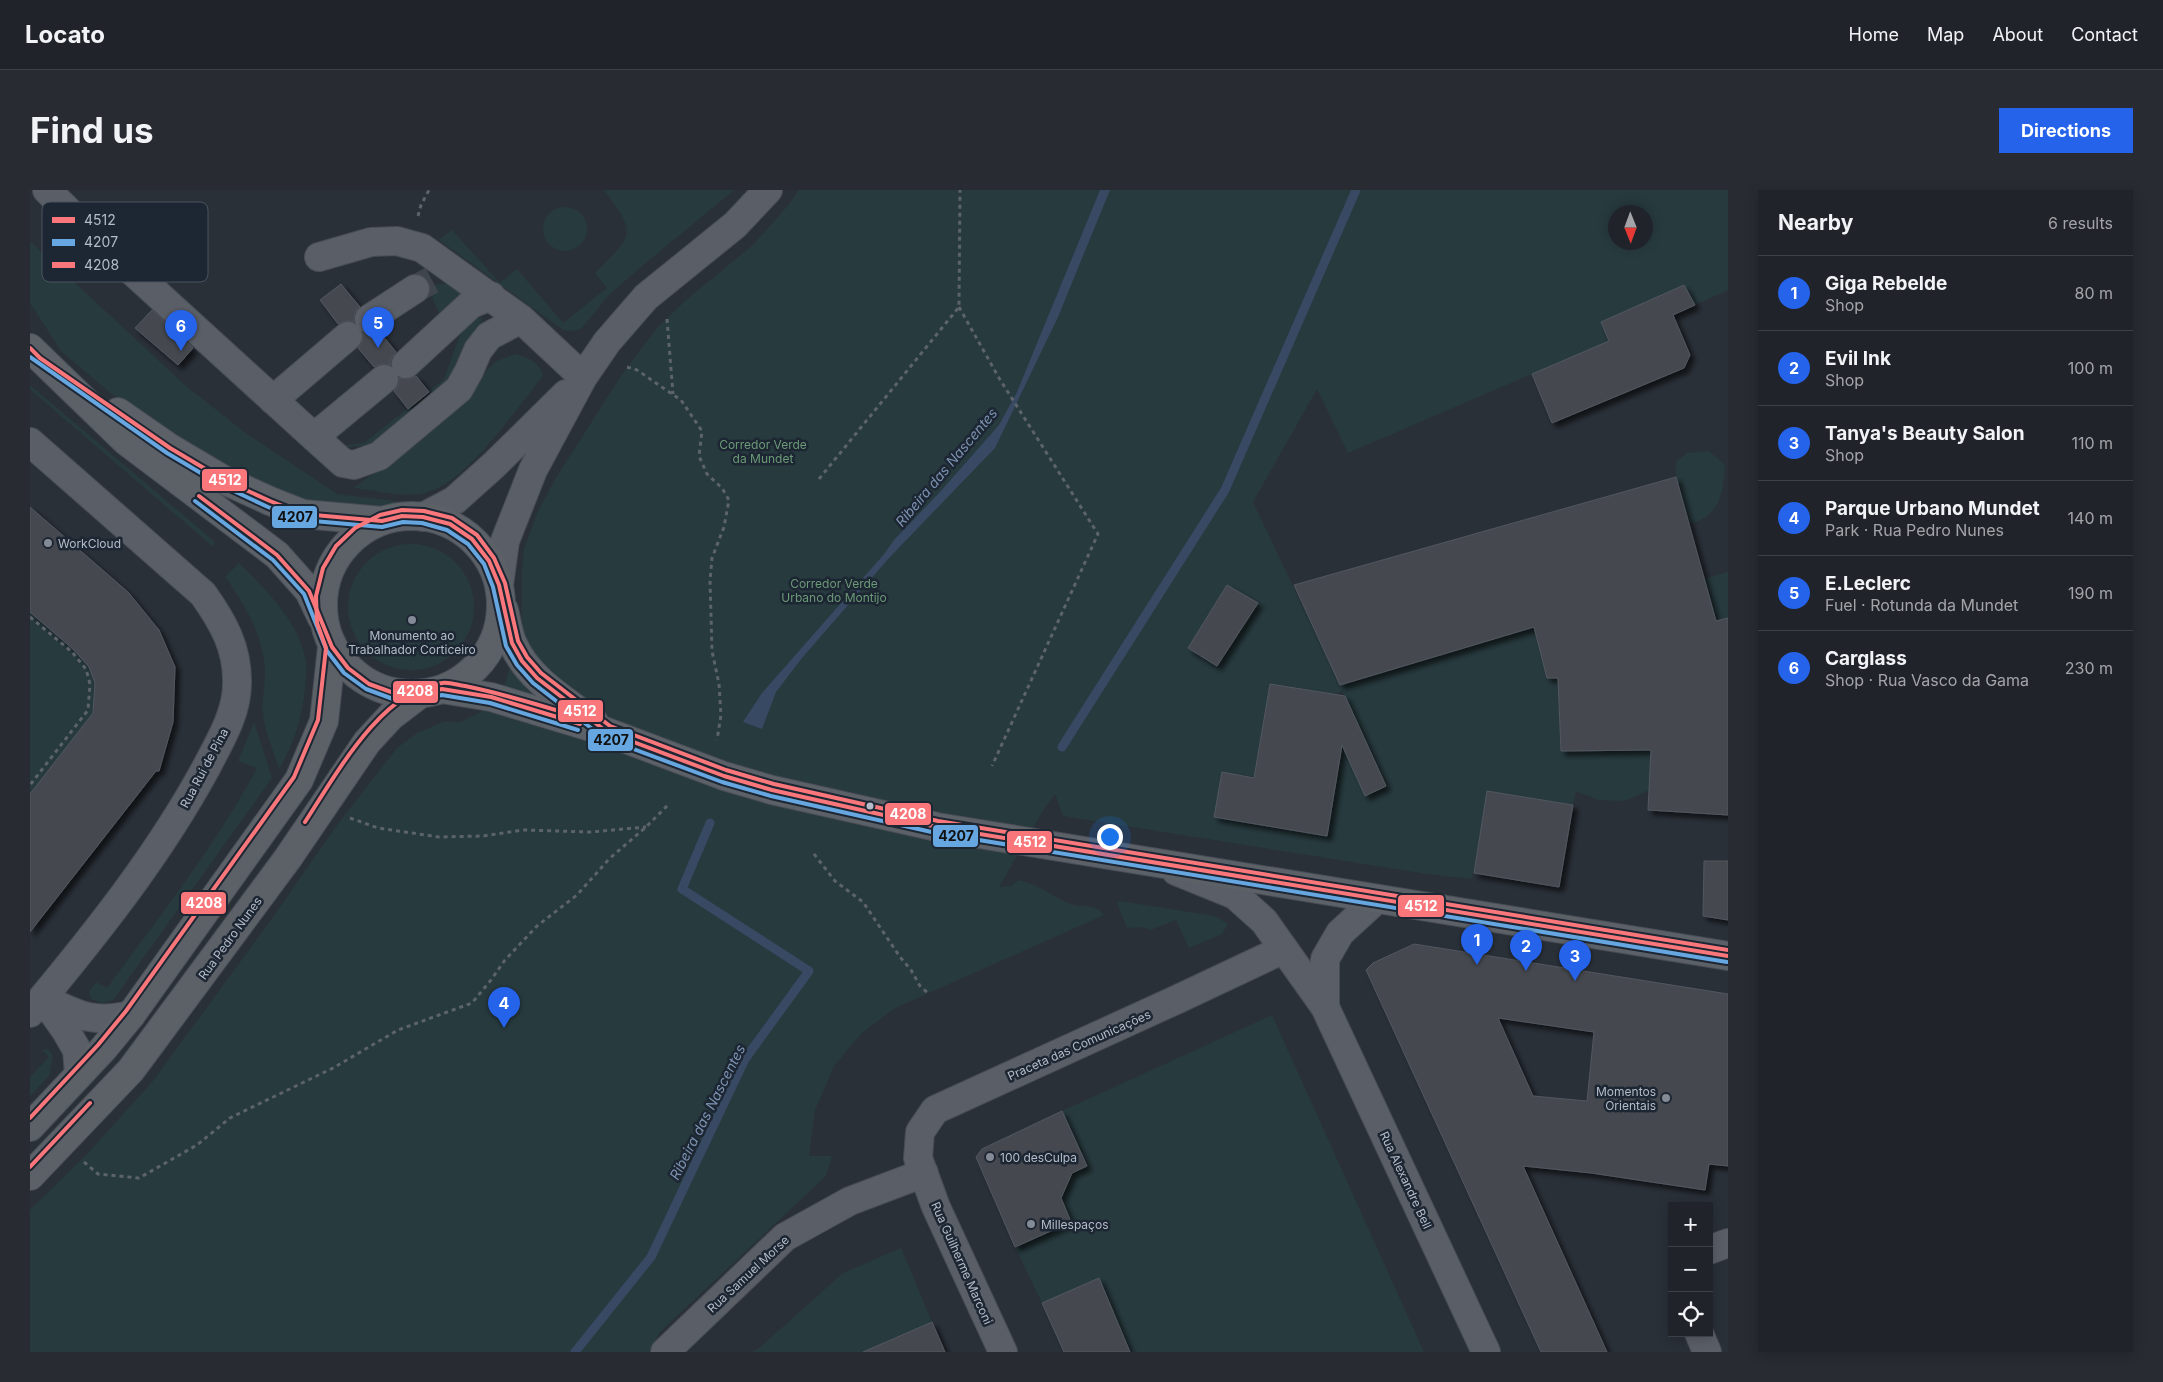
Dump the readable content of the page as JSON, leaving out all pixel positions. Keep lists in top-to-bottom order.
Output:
{
  "streets": {
    "main road": ["Rua Pedro Nunes"],
    "street": [
      "Rua Rui de Pina",
      "Praceta das Comunicações",
      "Rua Alexandre Bell",
      "Rua Guilherme Marconi",
      "Rua Samuel Morse"
    ]
  },
  "crossings": [
    ["Praceta das Comunicações", "Rua Alexandre Bell"],
    ["Praceta das Comunicações", "Rua Guilherme Marconi"],
    ["Praceta das Comunicações", "Rua Samuel Morse"],
    ["Rua Guilherme Marconi", "Rua Samuel Morse"]
  ],
  "water": ["Ribeira das Nascentes"],
  "parks": ["Corredor Verde da Mundet", "Corredor Verde Urbano do Montijo"],
  "places": [
    "WorkCloud",
    "Monumento ao Trabalhador Corticeiro",
    "Momentos Orientais",
    "100 desCulpa",
    "Millespaços"
  ],
  "lines": ["transit line 4512", "transit line 4207", "transit line 4208"],
  "legend": ["4512", "4207", "4208"],
  "north": "bottom",
  "page": {
    "header": "Locato",
    "nav": [
      "Home",
      "Map",
      "About",
      "Contact"
    ],
    "buttons": "Directions",
    "title": "Find us",
    "heading": ["Nearby", "6 results"],
    "list": [
      {
        "mark": "1",
        "name": "Giga Rebelde",
        "note": "Shop",
        "value": "80 m"
      },
      {
        "mark": "2",
        "name": "Evil Ink",
        "note": "Shop",
        "value": "100 m"
      },
      {
        "mark": "3",
        "name": "Tanya's Beauty Salon",
        "note": "Shop",
        "value": "110 m"
      },
      {
        "mark": "4",
        "name": "Parque Urbano Mundet",
        "note": "Park · Rua Pedro Nunes",
        "value": "140 m"
      },
      {
        "mark": "5",
        "name": "E.Leclerc",
        "note": "Fuel · Rotunda da Mundet",
        "value": "190 m"
      },
      {
        "mark": "6",
        "name": "Carglass",
        "note": "Shop · Rua Vasco da Gama",
        "value": "230 m"
      }
    ],
    "pins": [
      "5",
      "6",
      "1",
      "2",
      "3",
      "4"
    ],
    "map_buttons": ["+", "−"]
  }
}
